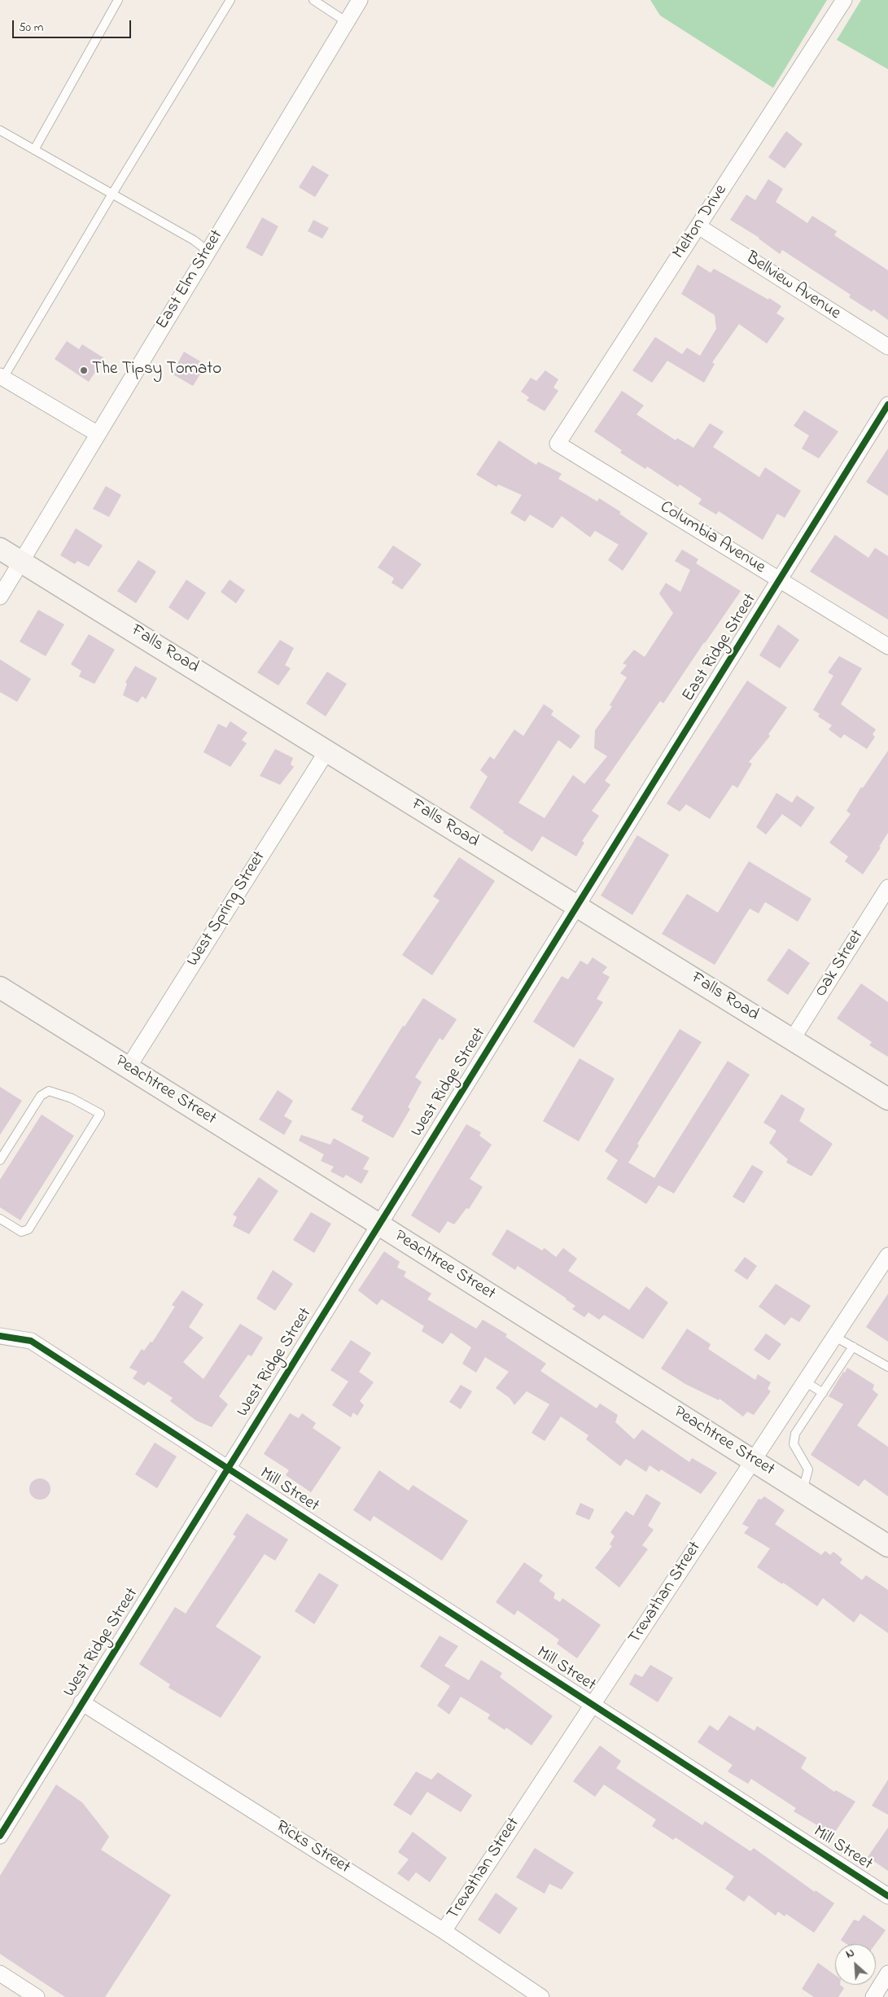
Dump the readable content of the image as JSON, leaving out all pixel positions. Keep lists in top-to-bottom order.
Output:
{
  "streets": {
    "main road": ["Falls Road", "Peachtree Street"],
    "street": [
      "Melton Drive",
      "East Elm Street",
      "Bellview Avenue",
      "Columbia Avenue",
      "East Ridge Street",
      "West Spring Street",
      "Oak Street",
      "West Ridge Street",
      "Mill Street",
      "Trevathan Street",
      "Ricks Street"
    ]
  },
  "crossings": [
    ["Melton Drive", "Bellview Avenue"],
    ["Melton Drive", "Columbia Avenue"],
    ["East Elm Street", "Falls Road"],
    ["Columbia Avenue", "East Ridge Street"],
    ["East Ridge Street", "Falls Road"],
    ["East Ridge Street", "West Ridge Street"],
    ["Falls Road", "West Spring Street"],
    ["Falls Road", "Oak Street"],
    ["Falls Road", "West Ridge Street"],
    ["West Spring Street", "Peachtree Street"],
    ["West Ridge Street", "Peachtree Street"],
    ["West Ridge Street", "Mill Street"],
    ["West Ridge Street", "Ricks Street"],
    ["Peachtree Street", "Trevathan Street"],
    ["Mill Street", "Trevathan Street"],
    ["Trevathan Street", "Ricks Street"]
  ],
  "places": ["The Tipsy Tomato"],
  "scale_bar": "50 m",
  "north": "top left"
}
